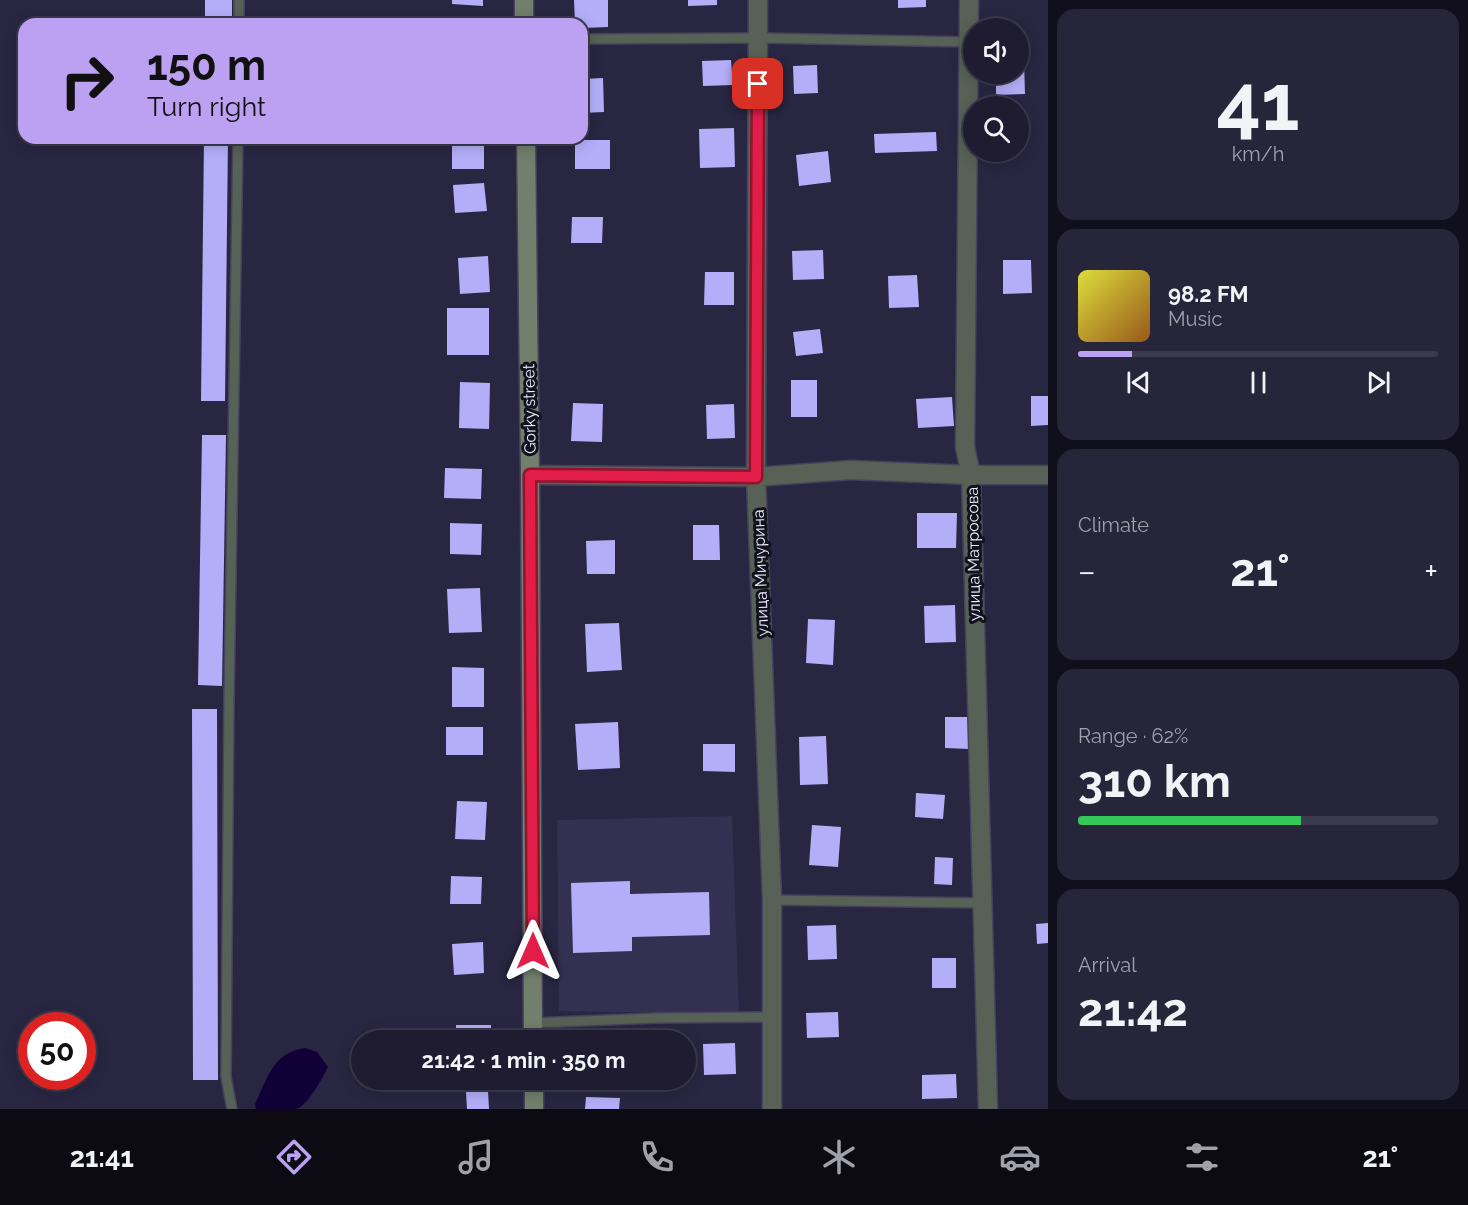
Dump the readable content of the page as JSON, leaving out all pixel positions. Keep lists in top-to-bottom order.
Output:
{
  "streets": {
    "main road": ["Gorky street"],
    "street": ["улица Матросова", "улица Мичурина"]
  },
  "page": {
    "tile": [
      ["41", "km/h"],
      "Climate",
      ["Range · 62%", "310 km"],
      ["Arrival", "21:42"]
    ],
    "turn": ["150 m", "Turn right"],
    "song": ["98.2 FM", "Music"],
    "heat": ["−", "21°", "+"],
    "limit": "50",
    "trip": "21:42 · 1 min · 350 m",
    "tabs": ["21:41", "21°"]
  }
}
